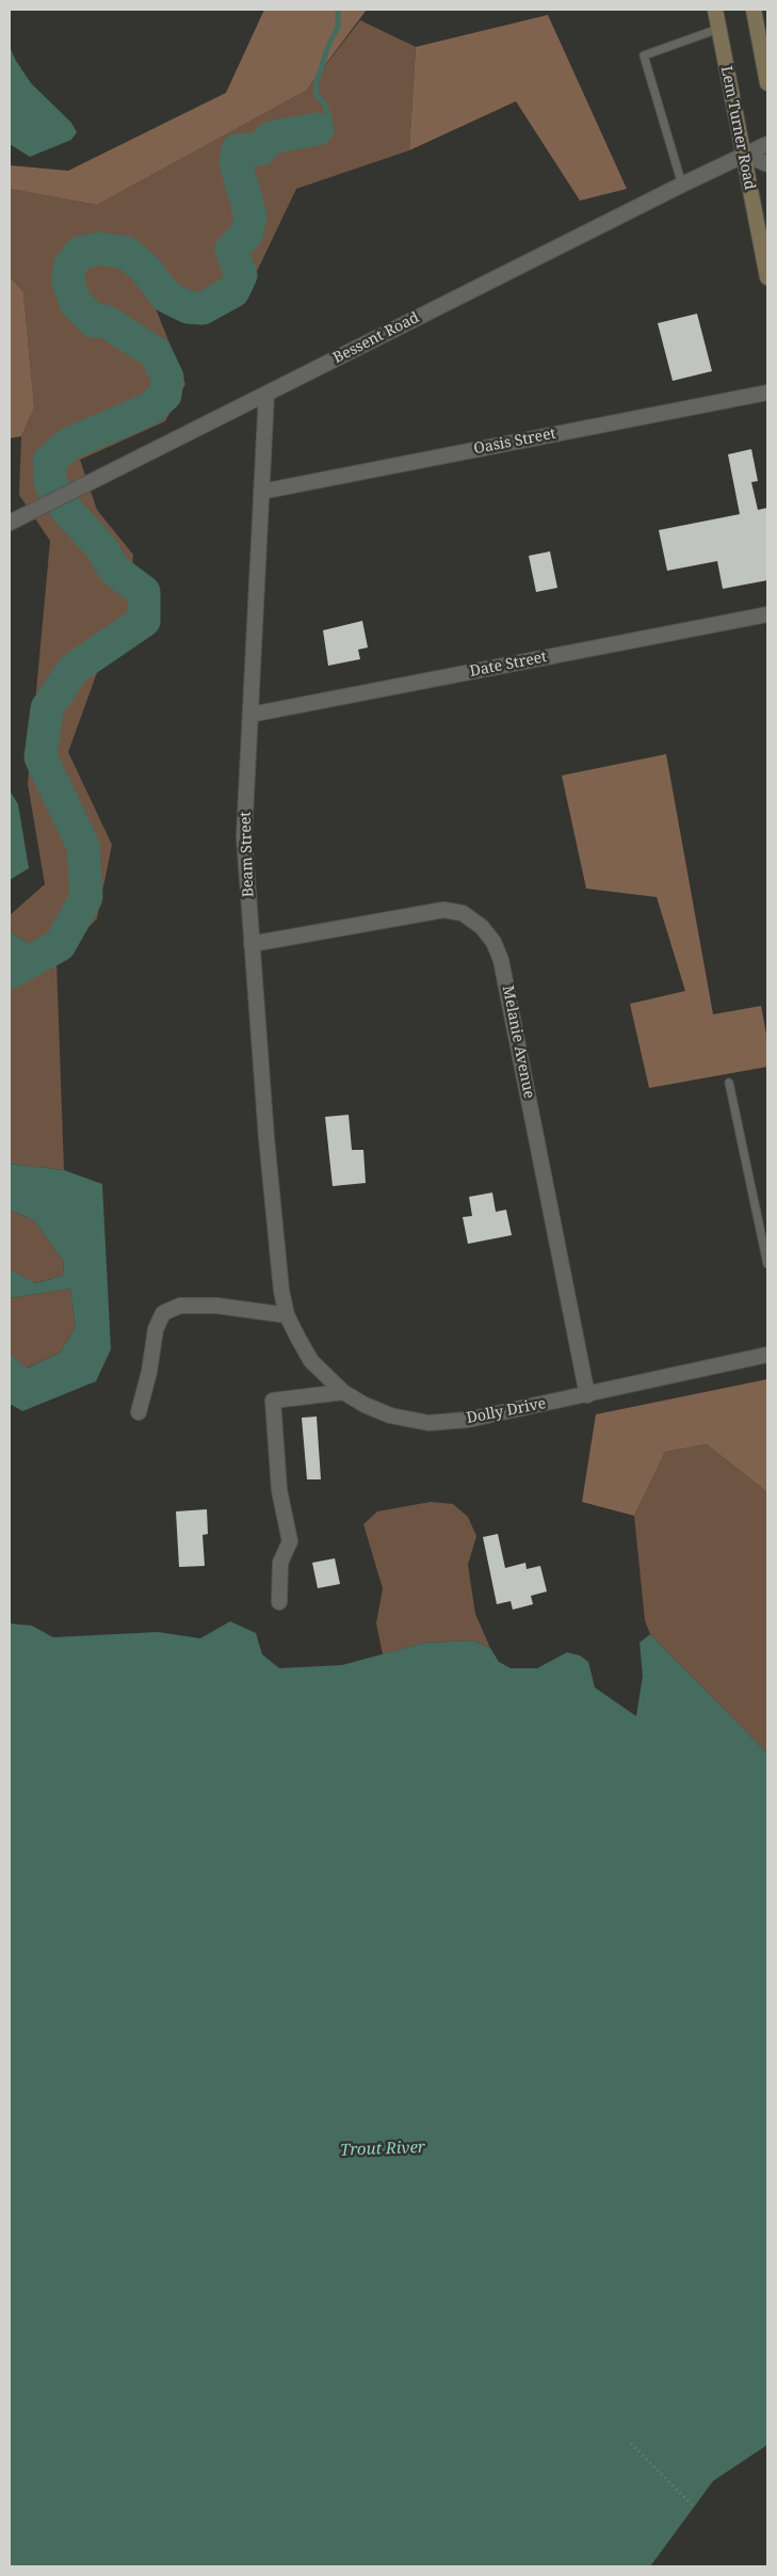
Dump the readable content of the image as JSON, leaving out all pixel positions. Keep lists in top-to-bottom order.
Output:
{
  "streets": {
    "main road": ["Lem Turner Road"],
    "street": [
      "Bessent Road",
      "Oasis Street",
      "Date Street",
      "Beam Street",
      "Melanie Avenue",
      "Dolly Drive"
    ]
  },
  "crossings": [
    ["Lem Turner Road", "Bessent Road"],
    ["Bessent Road", "Beam Street"],
    ["Oasis Street", "Beam Street"],
    ["Date Street", "Beam Street"],
    ["Beam Street", "Melanie Avenue"],
    ["Beam Street", "Dolly Drive"],
    ["Melanie Avenue", "Dolly Drive"]
  ],
  "water": ["Trout River"]
}
